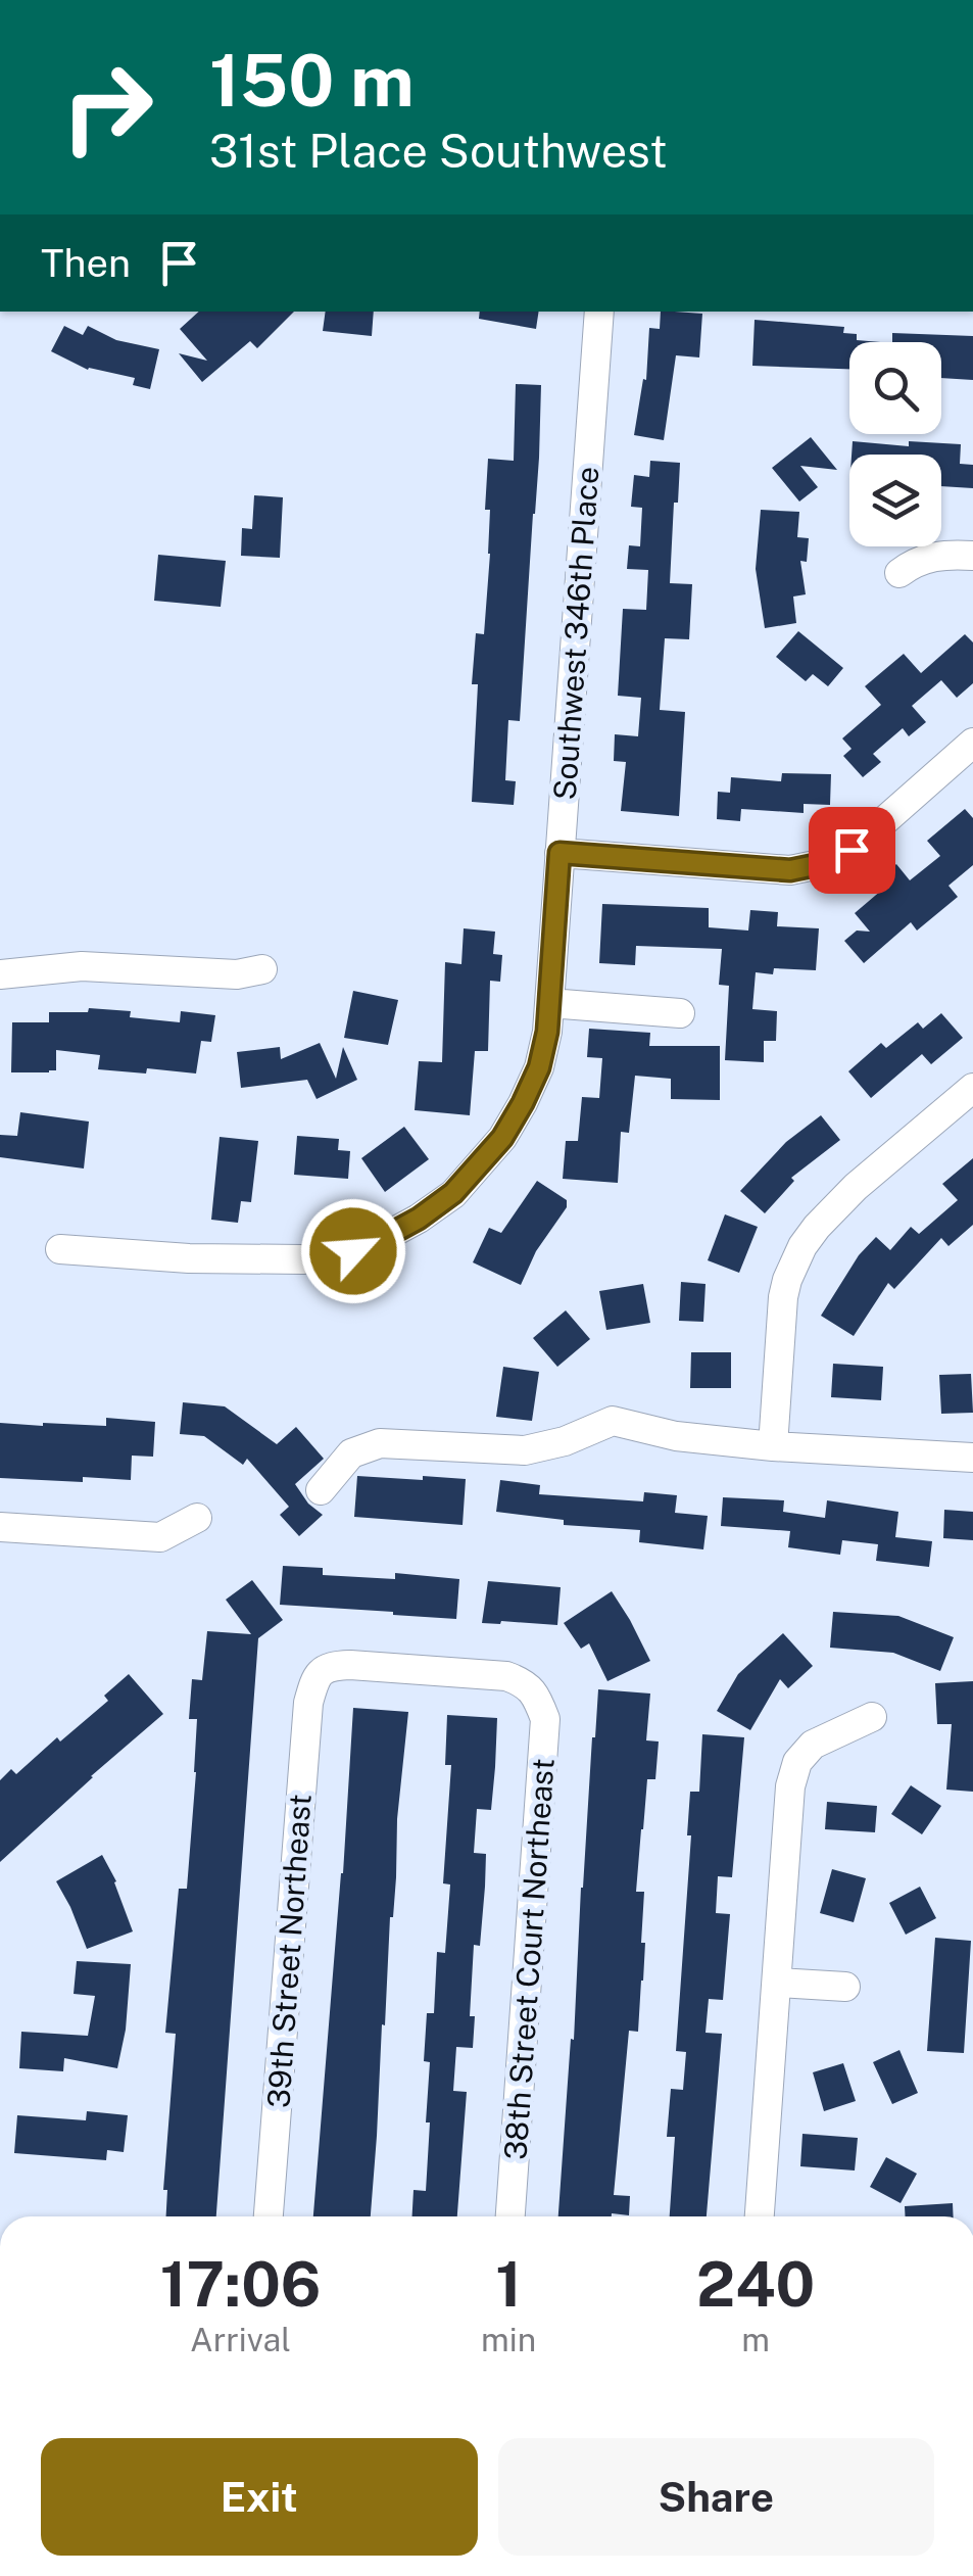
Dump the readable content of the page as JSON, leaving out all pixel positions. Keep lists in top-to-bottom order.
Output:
{
  "streets": {
    "street": ["Southwest 346th Place", "39th Street Northeast", "38th Street Court Northeast"]
  },
  "crossings": [
    ["39th Street Northeast", "38th Street Court Northeast"]
  ],
  "page": {
    "turn": ["150 m", "31st Place Southwest"],
    "then": "Then",
    "eta": [
      "17:06",
      "Arrival",
      "1",
      "min",
      "240",
      "m"
    ],
    "buttons": ["Exit", "Share"]
  }
}
